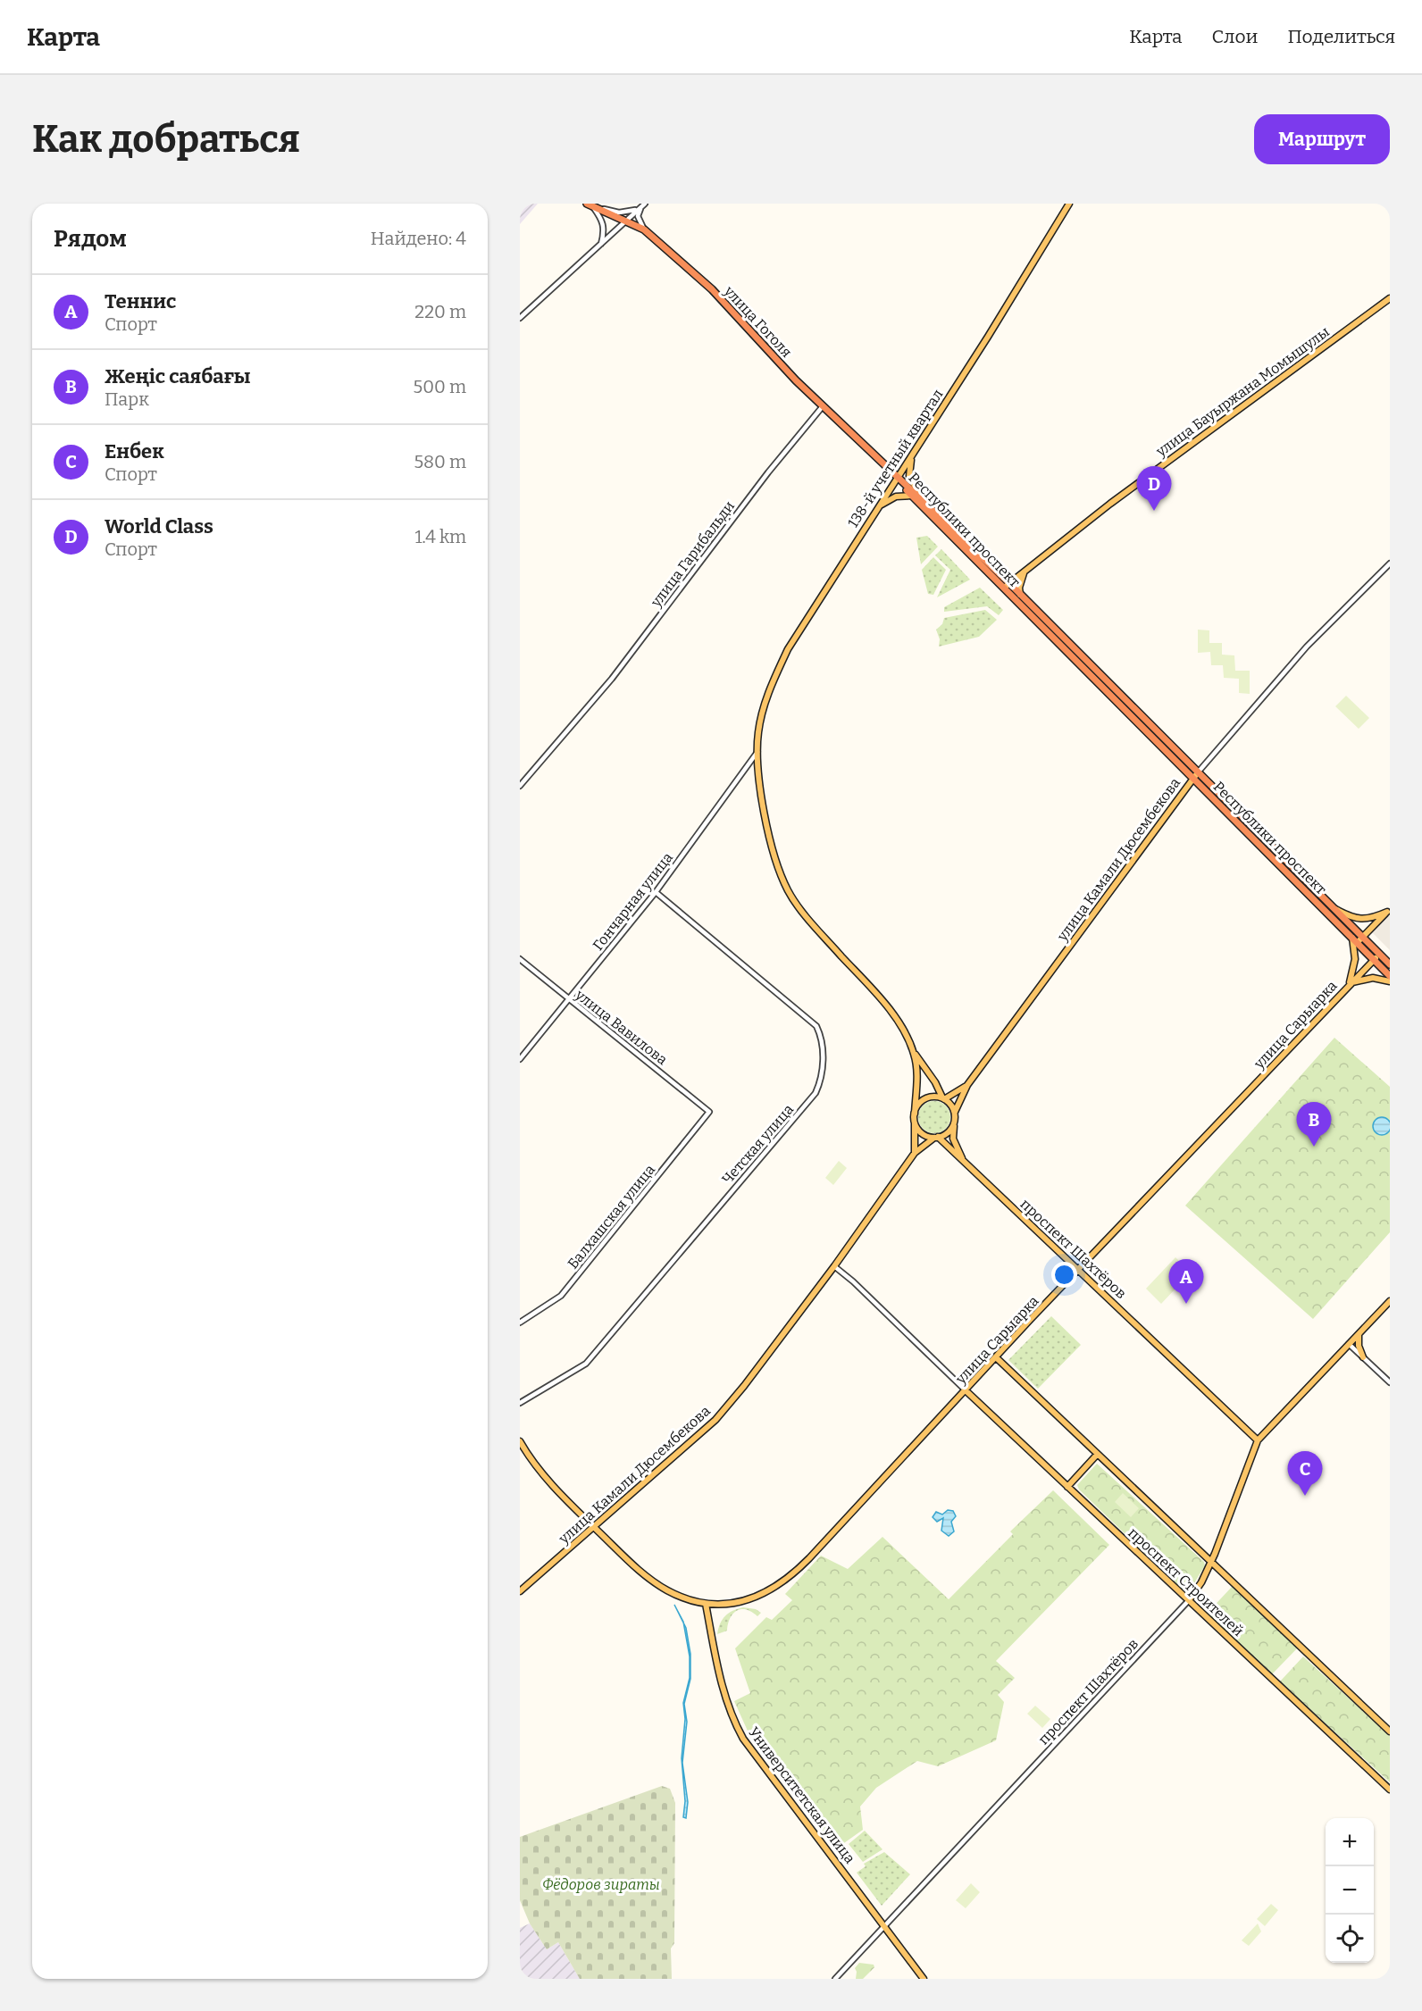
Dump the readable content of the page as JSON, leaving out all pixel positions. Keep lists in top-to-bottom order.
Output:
{
  "streets": {
    "highway": ["улица Гоголя", "Республики проспект"],
    "main road": [
      "улица Бауыржана Момышулы",
      "138-й учетный квартал",
      "улица Камали Дюсембекова",
      "улица Сарыарка",
      "проспект Шахтёров",
      "проспект Строителей",
      "Университетская улица"
    ],
    "street": [
      "улица Гарибальди",
      "Гончарная улица",
      "улица Вавилова",
      "Четская улица",
      "Балхашская улица"
    ]
  },
  "crossings": [
    ["улица Гоголя", "138-й учетный квартал"],
    ["улица Гоголя", "Республики проспект"],
    ["улица Гоголя", "улица Гарибальди"],
    ["улица Бауыржана Момышулы", "Республики проспект"],
    ["138-й учетный квартал", "Республики проспект"],
    ["138-й учетный квартал", "Гончарная улица"],
    ["Республики проспект", "улица Камали Дюсембекова"],
    ["Республики проспект", "улица Сарыарка"],
    ["улица Камали Дюсембекова", "проспект Шахтёров"],
    ["Гончарная улица", "улица Вавилова"],
    ["Гончарная улица", "Четская улица"],
    ["улица Сарыарка", "проспект Шахтёров"],
    ["улица Сарыарка", "проспект Строителей"],
    ["улица Сарыарка", "Университетская улица"],
    ["улица Вавилова", "Балхашская улица"],
    ["проспект Шахтёров", "проспект Строителей"],
    ["проспект Шахтёров", "Университетская улица"]
  ],
  "parks": ["Фёдоров зираты"],
  "page": {
    "header": "Карта",
    "nav": ["Карта", "Слои", "Поделиться"],
    "buttons": "Маршрут",
    "title": "Как добраться",
    "heading": ["Рядом", "Найдено: 4"],
    "list": [
      {
        "mark": "A",
        "name": "Теннис",
        "note": "Спорт",
        "value": "220 m"
      },
      {
        "mark": "B",
        "name": "Жеңіс саябағы",
        "note": "Парк",
        "value": "500 m"
      },
      {
        "mark": "C",
        "name": "Енбек",
        "note": "Спорт",
        "value": "580 m"
      },
      {
        "mark": "D",
        "name": "World Class",
        "note": "Спорт",
        "value": "1.4 km"
      }
    ],
    "pins": [
      "D",
      "B",
      "A",
      "C"
    ],
    "map_buttons": ["+", "−"]
  }
}
